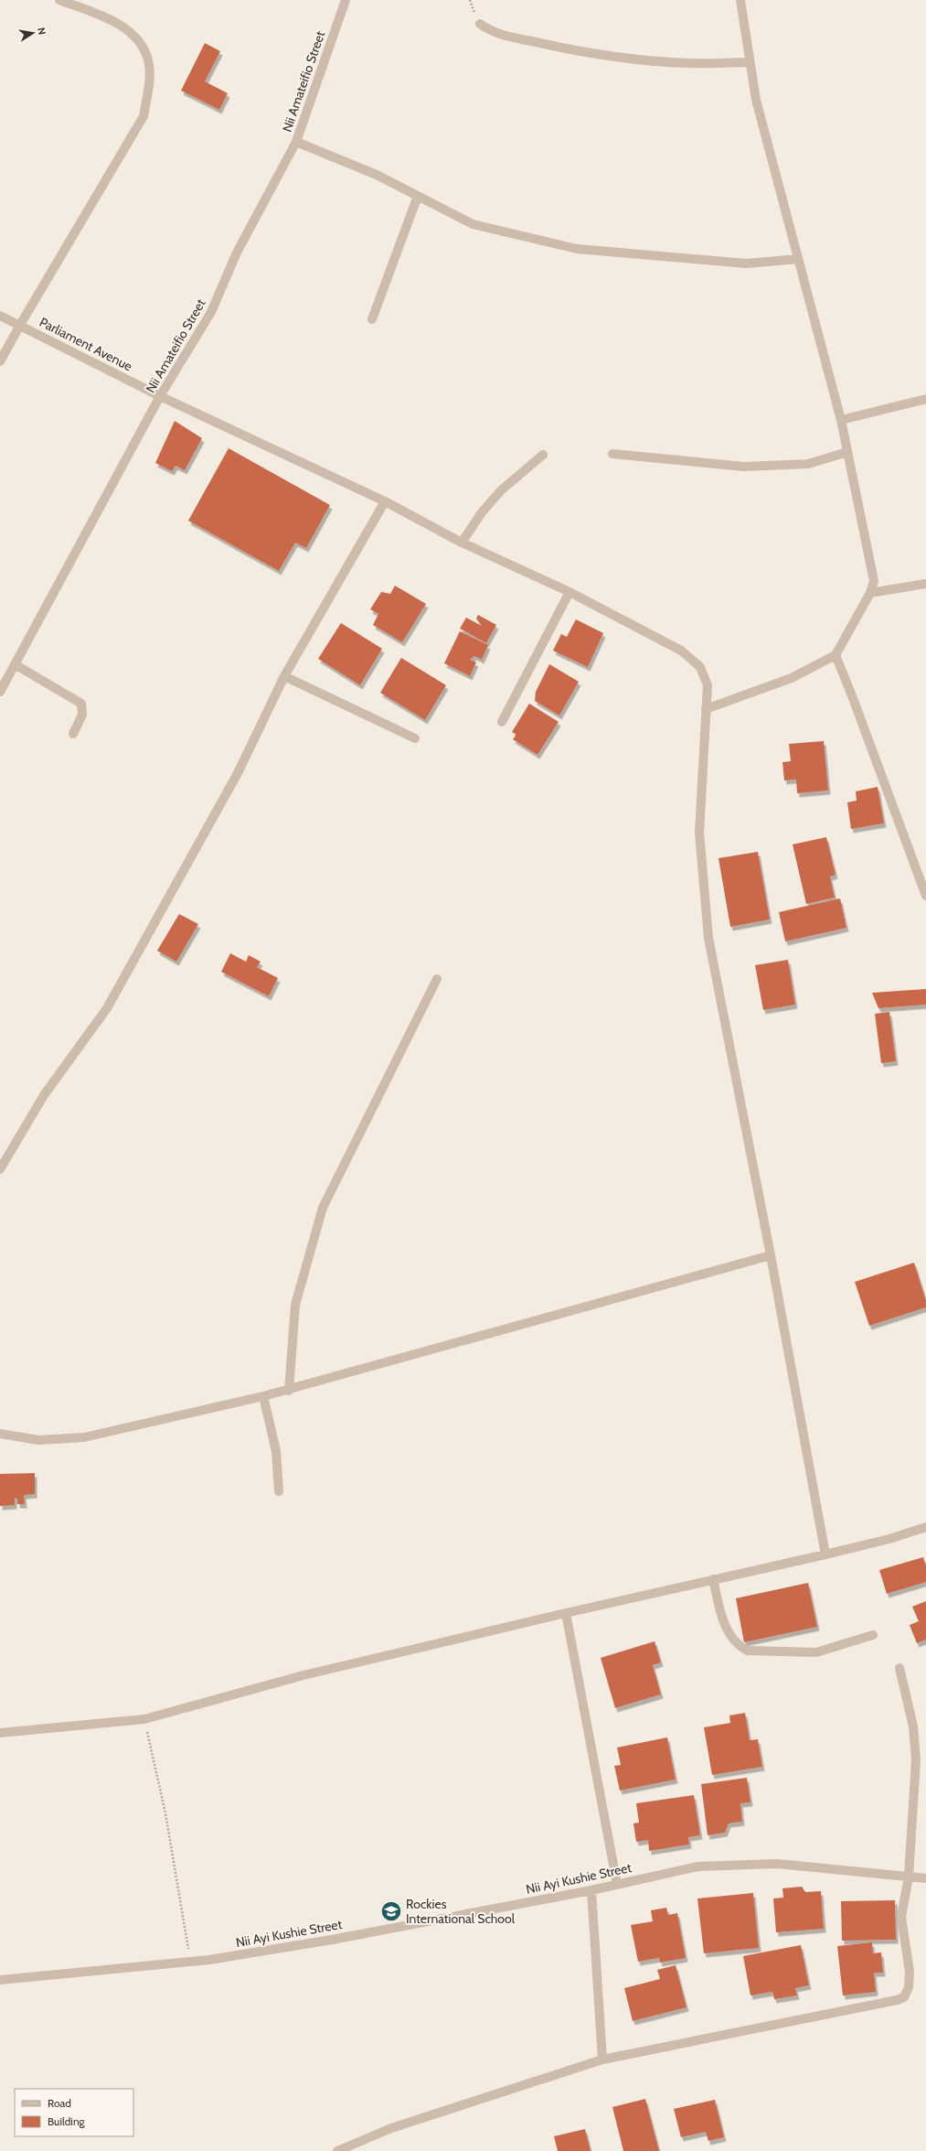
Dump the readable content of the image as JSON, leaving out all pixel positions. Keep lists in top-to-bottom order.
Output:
{
  "streets": {
    "street": ["Nii Amateifio Street", "Parliament Avenue", "Nii Ayi Kushie Street"]
  },
  "crossings": [
    ["Nii Amateifio Street", "Parliament Avenue"]
  ],
  "places": {
    "school or university": ["Rockies International School"]
  },
  "legend": ["Road", "Building"],
  "north": "right"
}
